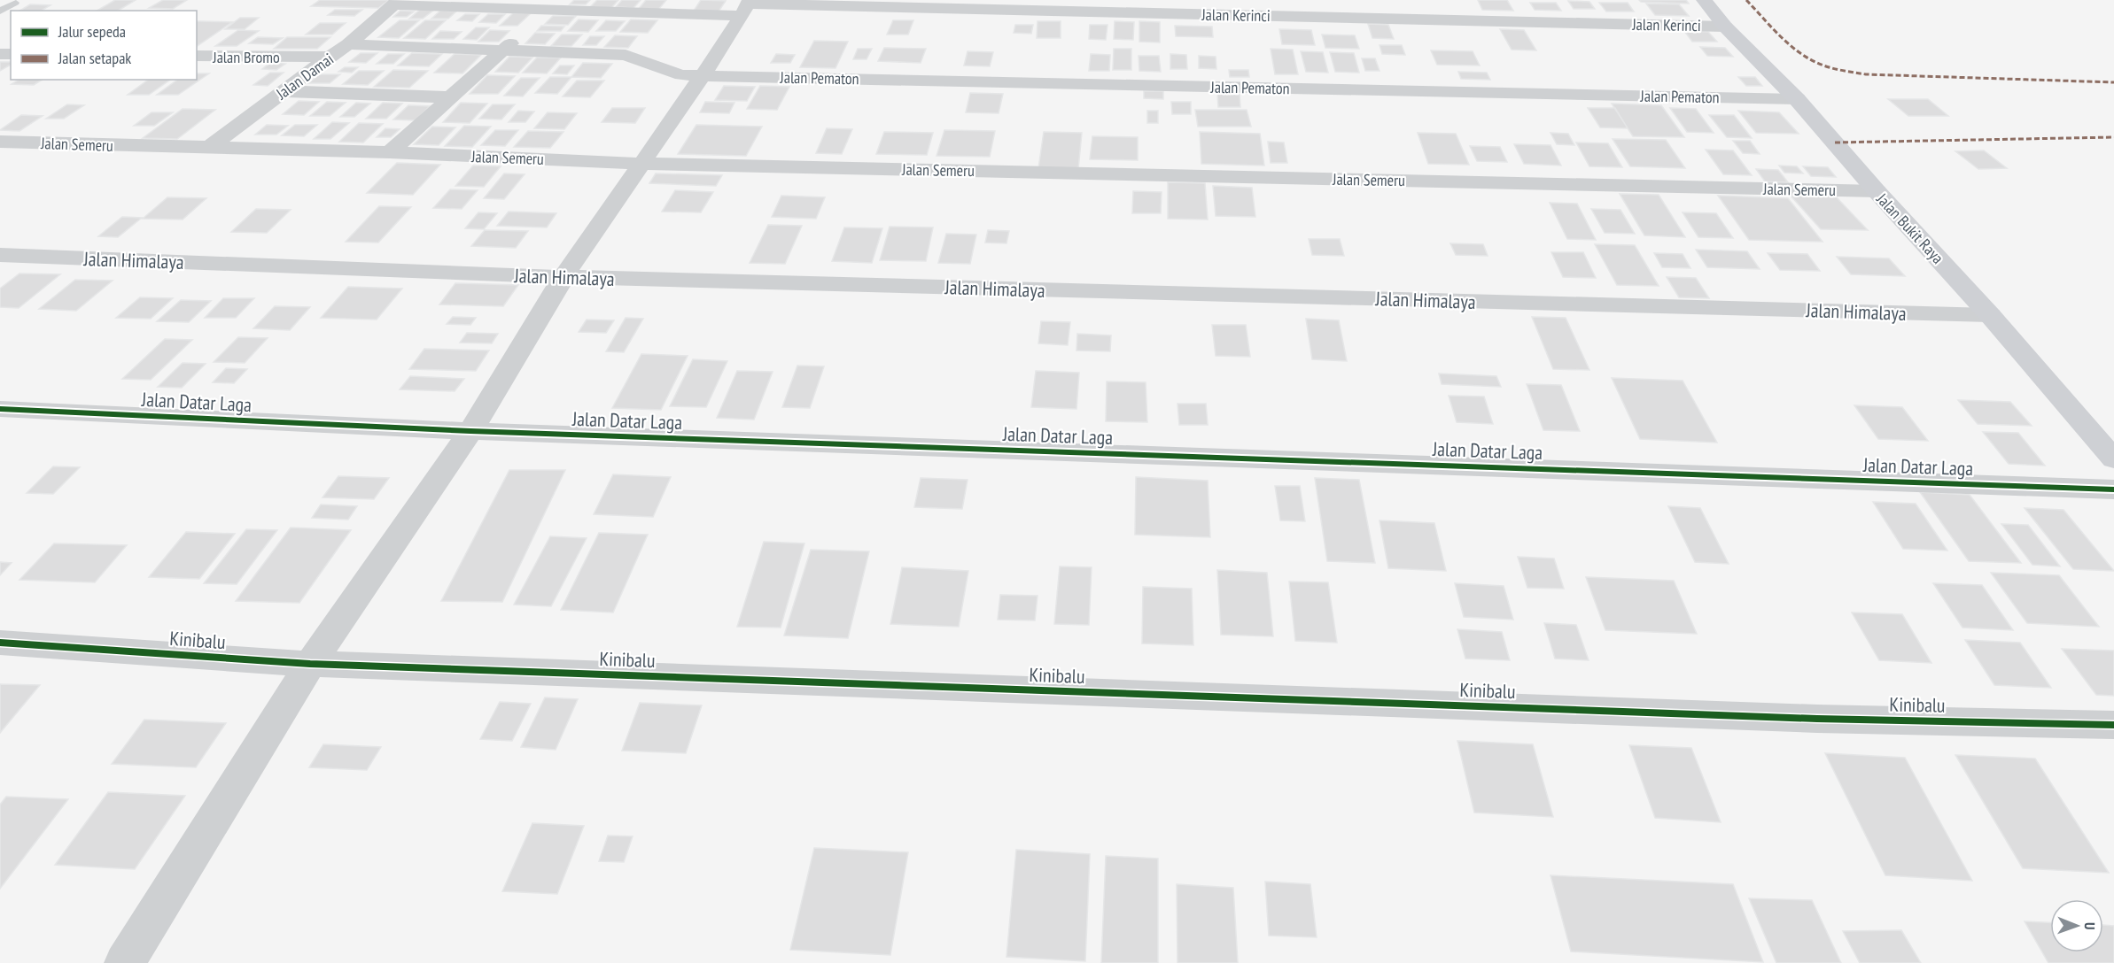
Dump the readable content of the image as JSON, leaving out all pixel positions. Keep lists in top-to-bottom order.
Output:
{
  "streets": {
    "street": [
      "Jalan Kerinci",
      "Jalan Bromo",
      "Jalan Damai",
      "Jalan Pematon",
      "Jalan Semeru",
      "Jalan Bukit Raya",
      "Jalan Himalaya",
      "Jalan Datar Laga",
      "Kinibalu"
    ]
  },
  "crossings": [
    ["Jalan Kerinci", "Jalan Damai"],
    ["Jalan Kerinci", "Jalan Bukit Raya"],
    ["Jalan Bromo", "Jalan Damai"],
    ["Jalan Damai", "Jalan Pematon"],
    ["Jalan Damai", "Jalan Semeru"],
    ["Jalan Pematon", "Jalan Bukit Raya"],
    ["Jalan Semeru", "Jalan Bukit Raya"],
    ["Jalan Bukit Raya", "Jalan Himalaya"]
  ],
  "legend": ["Jalur sepeda", "Jalan setapak"],
  "north": "right"
}
